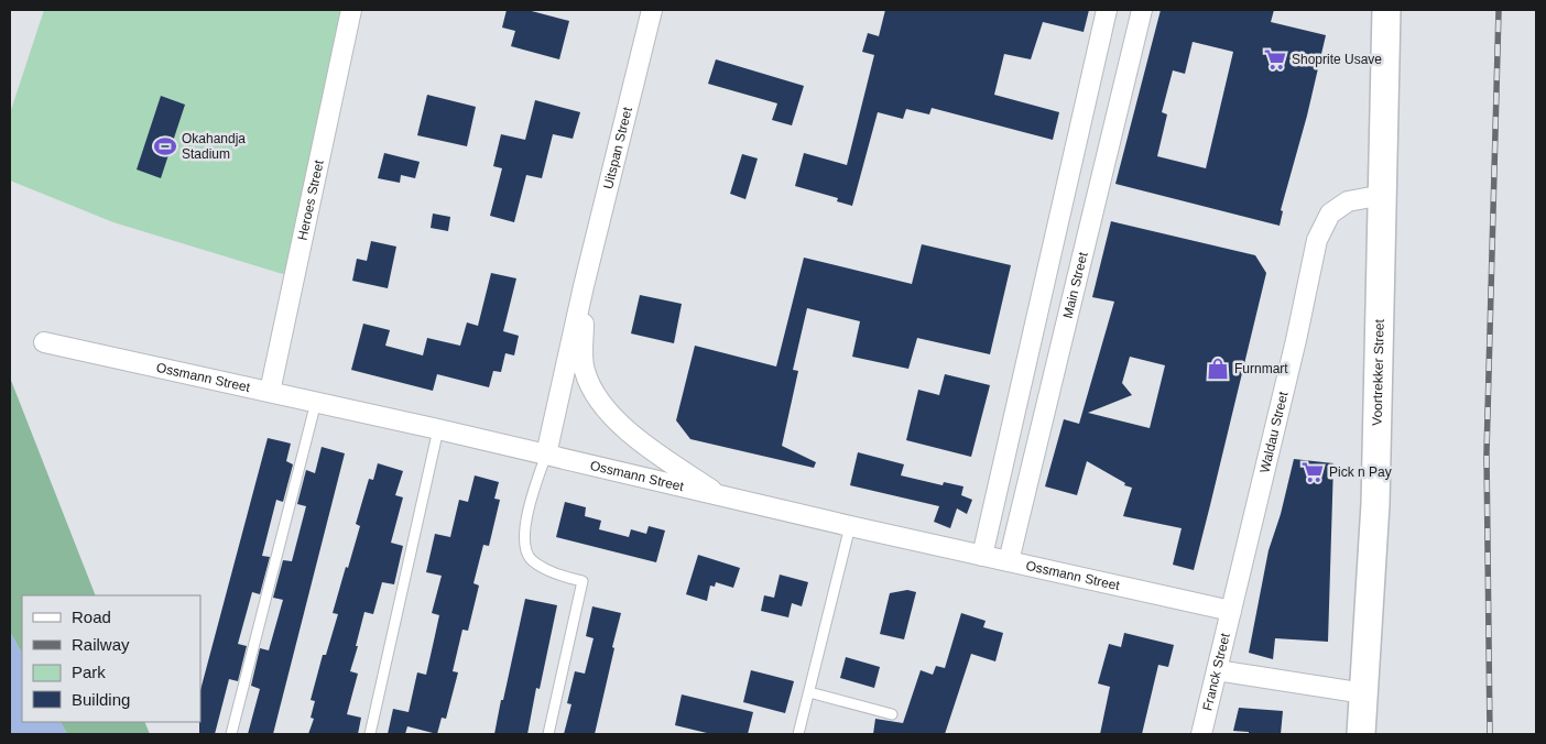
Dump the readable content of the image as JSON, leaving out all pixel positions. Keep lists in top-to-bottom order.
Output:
{
  "streets": {
    "main road": ["Voortrekker Street"],
    "street": [
      "Uitspan Street",
      "Heroes Street",
      "Main Street",
      "Ossmann Street",
      "Waldau Street",
      "Franck Street"
    ]
  },
  "crossings": [
    ["Uitspan Street", "Ossmann Street"],
    ["Heroes Street", "Ossmann Street"],
    ["Main Street", "Ossmann Street"],
    ["Voortrekker Street", "Waldau Street"],
    ["Ossmann Street", "Waldau Street"],
    ["Ossmann Street", "Franck Street"],
    ["Waldau Street", "Franck Street"]
  ],
  "places": {
    "supermarket": ["Shoprite Usave", "Pick n Pay"],
    "sports": ["Okahandja Stadium"],
    "shop": ["Furnmart"]
  },
  "legend": [
    "Road",
    "Railway",
    "Park",
    "Building"
  ]
}
